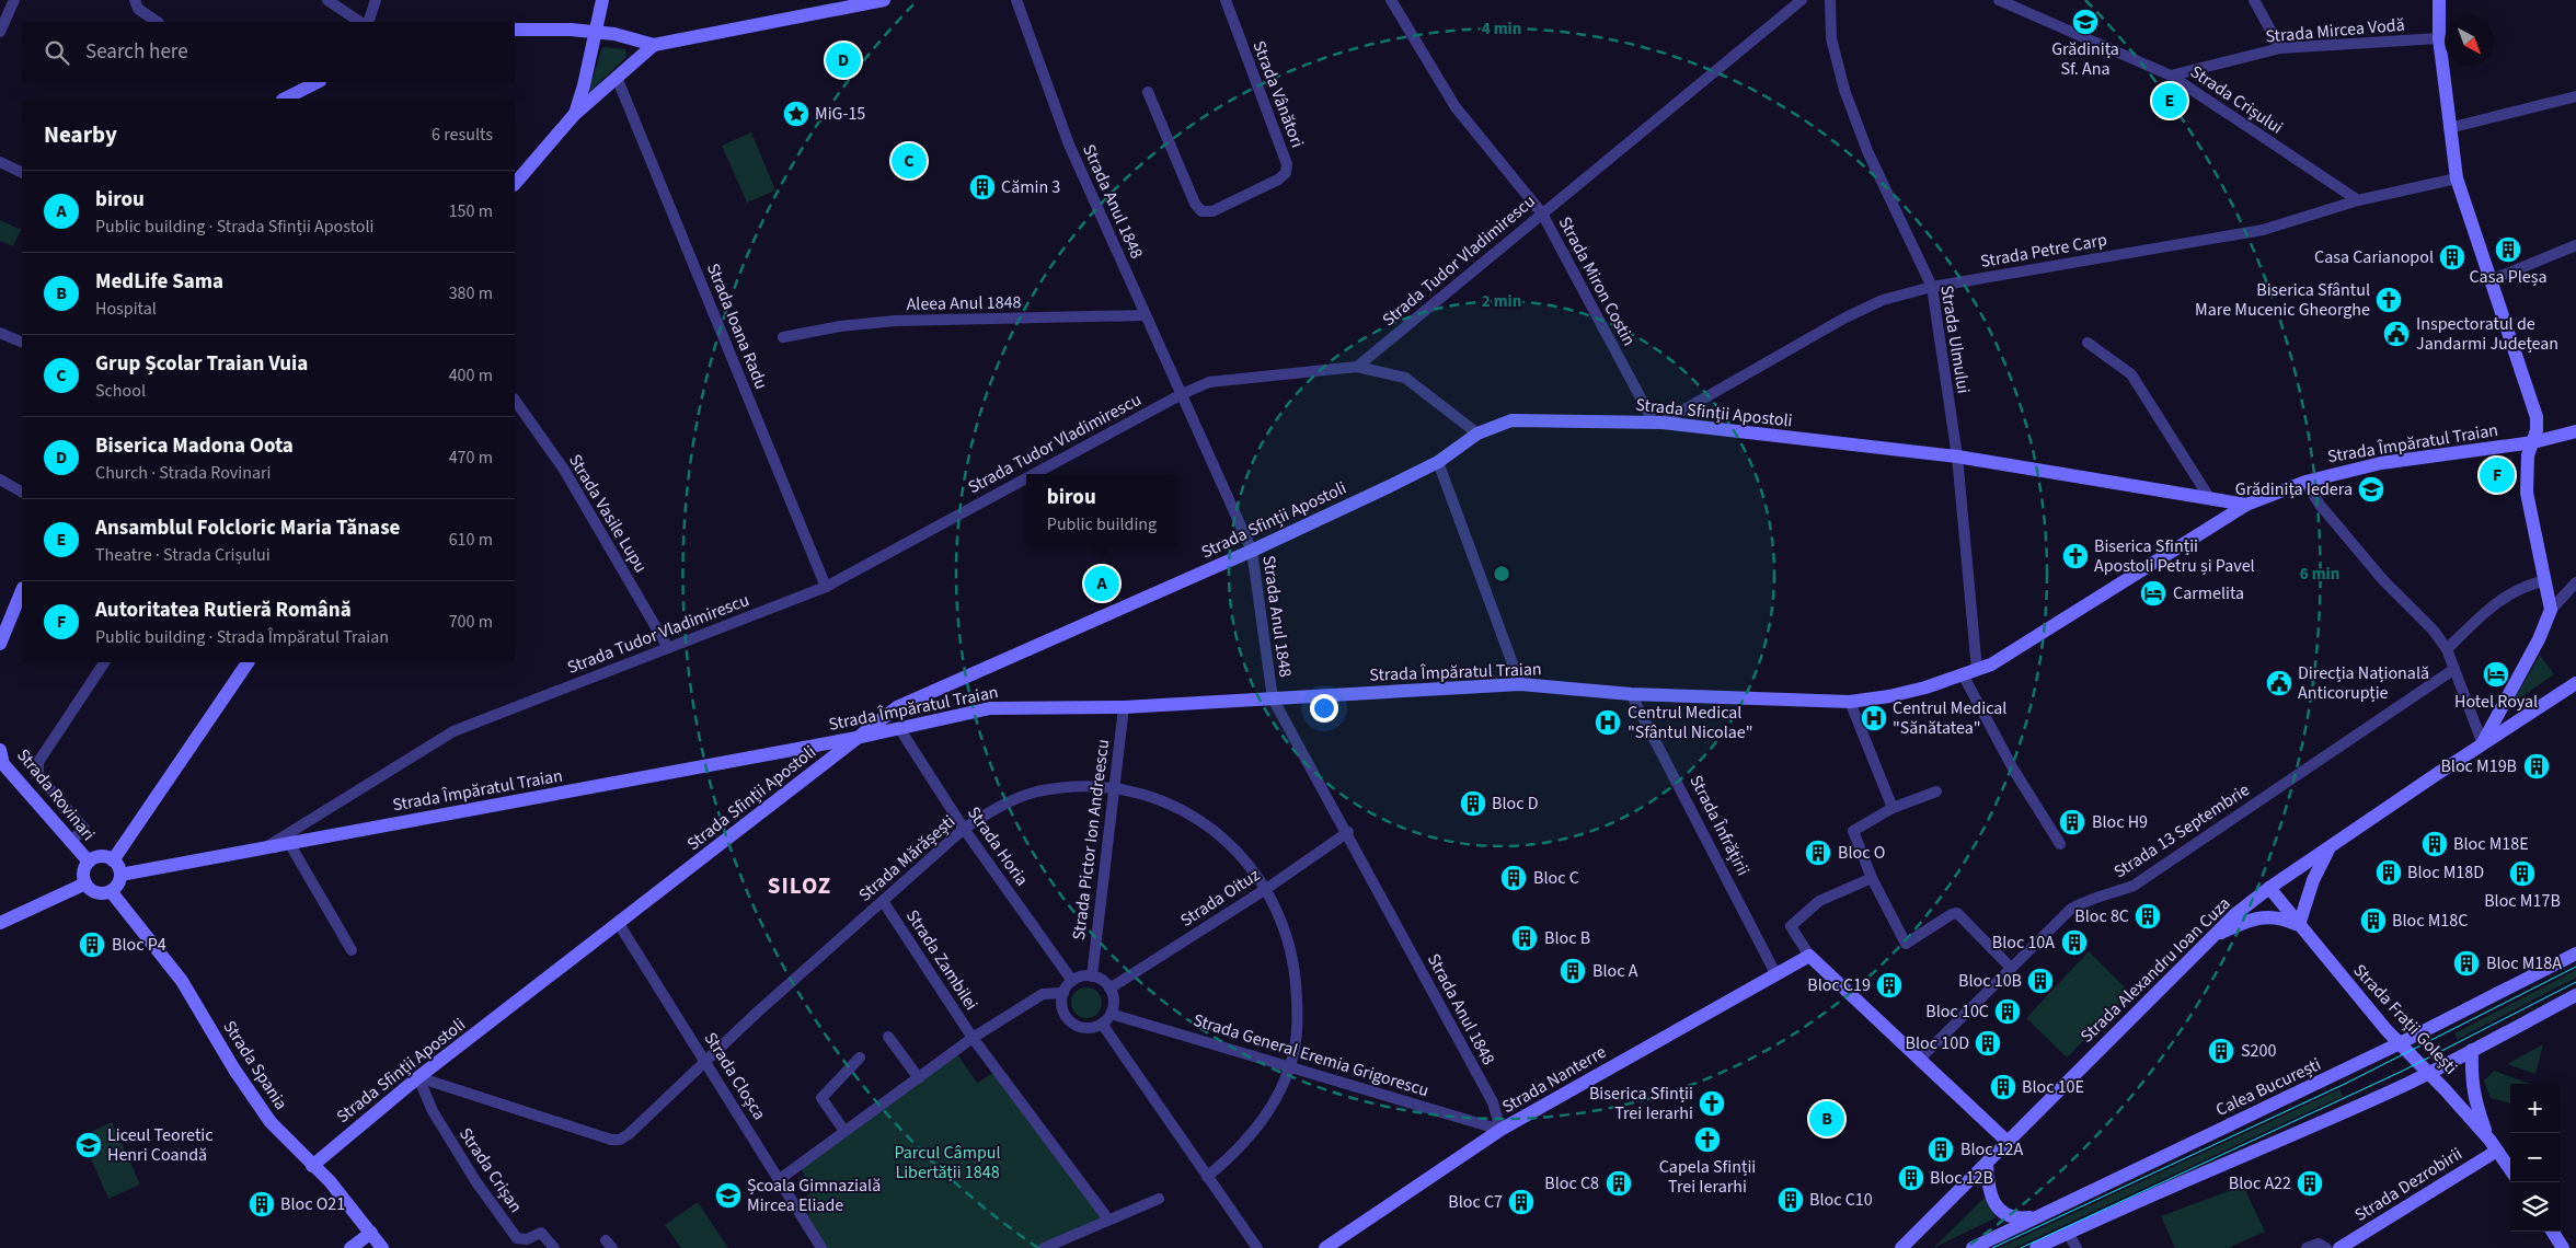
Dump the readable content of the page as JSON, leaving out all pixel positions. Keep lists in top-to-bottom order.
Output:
{
  "streets": {
    "street": [
      "Strada Mircea Vodă",
      "Strada Vânători",
      "Strada Crișului",
      "Strada Anul 1848",
      "Strada Petre Carp",
      "Strada Tudor Vladimirescu",
      "Strada Miron Costin",
      "Aleea Anul 1848",
      "Strada Ioana Radu",
      "Strada Ulmului",
      "Strada Sfinții Apostoli",
      "Strada Împăratul Traian",
      "Strada Vasile Lupu",
      "Strada Rovinari",
      "Strada Înfrățirii",
      "Strada 13 Septembrie",
      "Strada Pictor Ion Andreescu",
      "Strada Horia",
      "Strada Mărășești",
      "Strada Oituz",
      "Strada Zambilei",
      "Strada Alexandru Ioan Cuza",
      "Strada Frații Golești",
      "Strada General Eremia Grigorescu",
      "Strada Spania",
      "Strada Cloșca",
      "Strada Nanterre",
      "Calea București",
      "Strada Crișan",
      "Strada Dezrobirii"
    ]
  },
  "crossings": [
    ["Strada Mircea Vodă", "Strada Crișului"],
    ["Strada Crișului", "Strada Petre Carp"],
    ["Strada Anul 1848", "Strada Tudor Vladimirescu"],
    ["Strada Anul 1848", "Aleea Anul 1848"],
    ["Strada Anul 1848", "Strada Sfinții Apostoli"],
    ["Strada Anul 1848", "Strada Împăratul Traian"],
    ["Strada Anul 1848", "Strada Oituz"],
    ["Strada Anul 1848", "Strada General Eremia Grigorescu"],
    ["Strada Anul 1848", "Strada Nanterre"],
    ["Strada Petre Carp", "Strada Miron Costin"],
    ["Strada Petre Carp", "Strada Ulmului"],
    ["Strada Petre Carp", "Strada Sfinții Apostoli"],
    ["Strada Tudor Vladimirescu", "Strada Miron Costin"],
    ["Strada Tudor Vladimirescu", "Strada Ioana Radu"],
    ["Strada Tudor Vladimirescu", "Strada Împăratul Traian"],
    ["Strada Tudor Vladimirescu", "Strada Vasile Lupu"],
    ["Strada Miron Costin", "Strada Sfinții Apostoli"],
    ["Strada Ulmului", "Strada Sfinții Apostoli"],
    ["Strada Ulmului", "Strada Împăratul Traian"],
    ["Strada Sfinții Apostoli", "Strada Împăratul Traian"],
    ["Strada Sfinții Apostoli", "Strada Mărășești"],
    ["Strada Sfinții Apostoli", "Strada Spania"],
    ["Strada Sfinții Apostoli", "Strada Cloșca"],
    ["Strada Sfinții Apostoli", "Strada Crișan"],
    ["Strada Împăratul Traian", "Strada Rovinari"],
    ["Strada Împăratul Traian", "Strada Înfrățirii"],
    ["Strada Împăratul Traian", "Strada Pictor Ion Andreescu"],
    ["Strada Împăratul Traian", "Strada Horia"],
    ["Strada Împăratul Traian", "Strada Spania"],
    ["Strada Rovinari", "Strada Spania"],
    ["Strada Înfrățirii", "Strada Nanterre"],
    ["Strada Pictor Ion Andreescu", "Strada Horia"],
    ["Strada Pictor Ion Andreescu", "Strada Mărășești"],
    ["Strada Pictor Ion Andreescu", "Strada Oituz"],
    ["Strada Pictor Ion Andreescu", "Strada General Eremia Grigorescu"],
    ["Strada Horia", "Strada Mărășești"],
    ["Strada Horia", "Strada Oituz"],
    ["Strada Horia", "Strada General Eremia Grigorescu"],
    ["Strada Mărășești", "Strada Oituz"],
    ["Strada Mărășești", "Strada Zambilei"],
    ["Strada Mărășești", "Strada General Eremia Grigorescu"],
    ["Strada Mărășești", "Strada Cloșca"],
    ["Strada Mărășești", "Strada Crișan"],
    ["Strada Oituz", "Strada General Eremia Grigorescu"],
    ["Strada Alexandru Ioan Cuza", "Strada Frații Golești"],
    ["Strada Frații Golești", "Calea București"],
    ["Strada Frații Golești", "Strada Dezrobirii"],
    ["Strada General Eremia Grigorescu", "Strada Nanterre"]
  ],
  "districts": ["SILOZ"],
  "parks": ["Parcul Câmpul Libertății 1848"],
  "places": {
    "school or university": [
      "Grădinița Sf. Ana",
      "Grădinița Iedera",
      "Liceul Teoretic Henri Coandă",
      "Școala Gimnazială Mircea Eliade"
    ],
    "place": ["MiG-15"],
    "building": [
      "Cămin 3",
      "Casa Pleșa",
      "Casa Carianopol",
      "Bloc M19B",
      "Bloc D",
      "Bloc H9",
      "Bloc M18E",
      "Bloc O",
      "Bloc M18D",
      "Bloc M17B",
      "Bloc C",
      "Bloc 8C",
      "Bloc M18C",
      "Bloc B",
      "Bloc 10A",
      "Bloc P4",
      "Bloc M18A",
      "Bloc A",
      "Bloc 10B",
      "Bloc C19",
      "Bloc 10C",
      "Bloc 10D",
      "S200",
      "Bloc 10E",
      "Bloc 12A",
      "Bloc 12B",
      "Bloc C8",
      "Bloc A22",
      "Bloc C10",
      "Bloc C7",
      "Bloc O21"
    ],
    "church": [
      "Biserica Sfântul Mare Mucenic Gheorghe",
      "Biserica Sfinții Apostoli Petru și Pavel",
      "Biserica Sfinții Trei Ierarhi",
      "Capela Sfinții Trei Ierarhi"
    ],
    "public building": ["Inspectoratul de Jandarmi Județean", "Direcția Națională Anticorupție"],
    "hotel": ["Carmelita", "Hotel Royal"],
    "hospital": ["Centrul Medical \"Sănătatea\"", "Centrul Medical \"Sfântul Nicolae\""]
  },
  "north": "bottom right",
  "page": {
    "search": "Search here",
    "pins": [
      "D",
      "E",
      "C",
      "F",
      "A",
      "B"
    ],
    "heading": ["Nearby", "6 results"],
    "list": [
      {
        "mark": "A",
        "name": "birou",
        "note": "Public building · Strada Sfinții Apostoli",
        "value": "150 m"
      },
      {
        "mark": "B",
        "name": "MedLife Sama",
        "note": "Hospital",
        "value": "380 m"
      },
      {
        "mark": "C",
        "name": "Grup Școlar Traian Vuia",
        "note": "School",
        "value": "400 m"
      },
      {
        "mark": "D",
        "name": "Biserica Madona Oota",
        "note": "Church · Strada Rovinari",
        "value": "470 m"
      },
      {
        "mark": "E",
        "name": "Ansamblul Folcloric Maria Tănase",
        "note": "Theatre · Strada Crișului",
        "value": "610 m"
      },
      {
        "mark": "F",
        "name": "Autoritatea Rutieră Română",
        "note": "Public building · Strada Împăratul Traian",
        "value": "700 m"
      }
    ],
    "popup": ["birou", "Public building"],
    "map_buttons": ["+", "−"]
  },
  "rings": ["4 min", "2 min", "6 min"]
}
